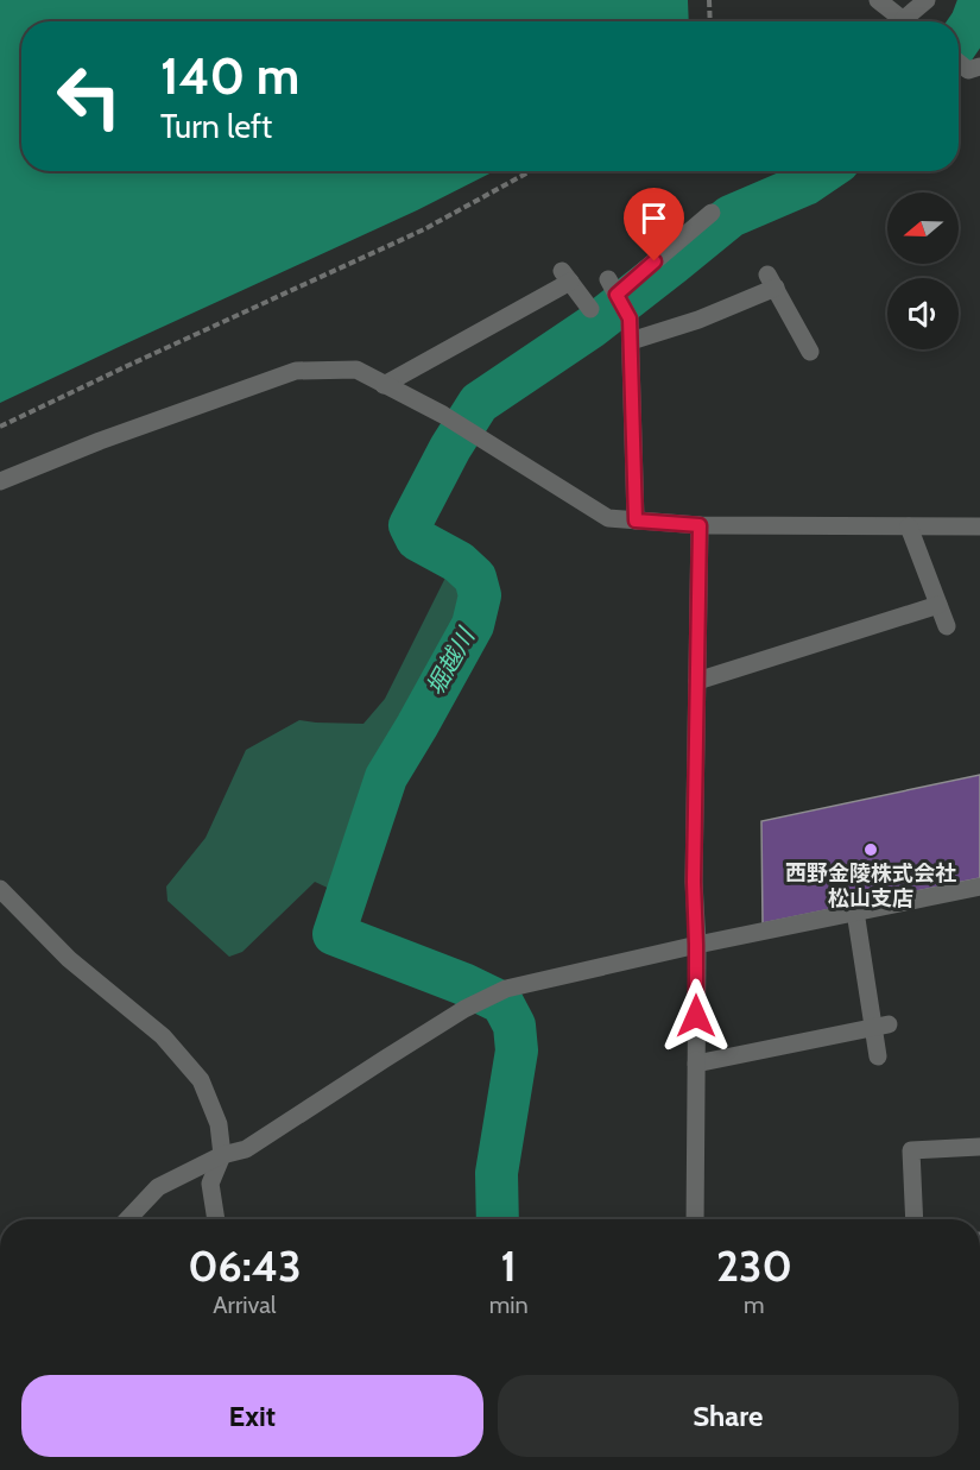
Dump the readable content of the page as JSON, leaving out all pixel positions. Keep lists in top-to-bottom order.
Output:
{
  "water": ["堀越川"],
  "places": ["西野金陵株式会社 松山支店"],
  "north": "left",
  "page": {
    "turn": ["140 m", "Turn left"],
    "eta": [
      "06:43",
      "Arrival",
      "1",
      "min",
      "230",
      "m"
    ],
    "buttons": ["Exit", "Share"]
  }
}
